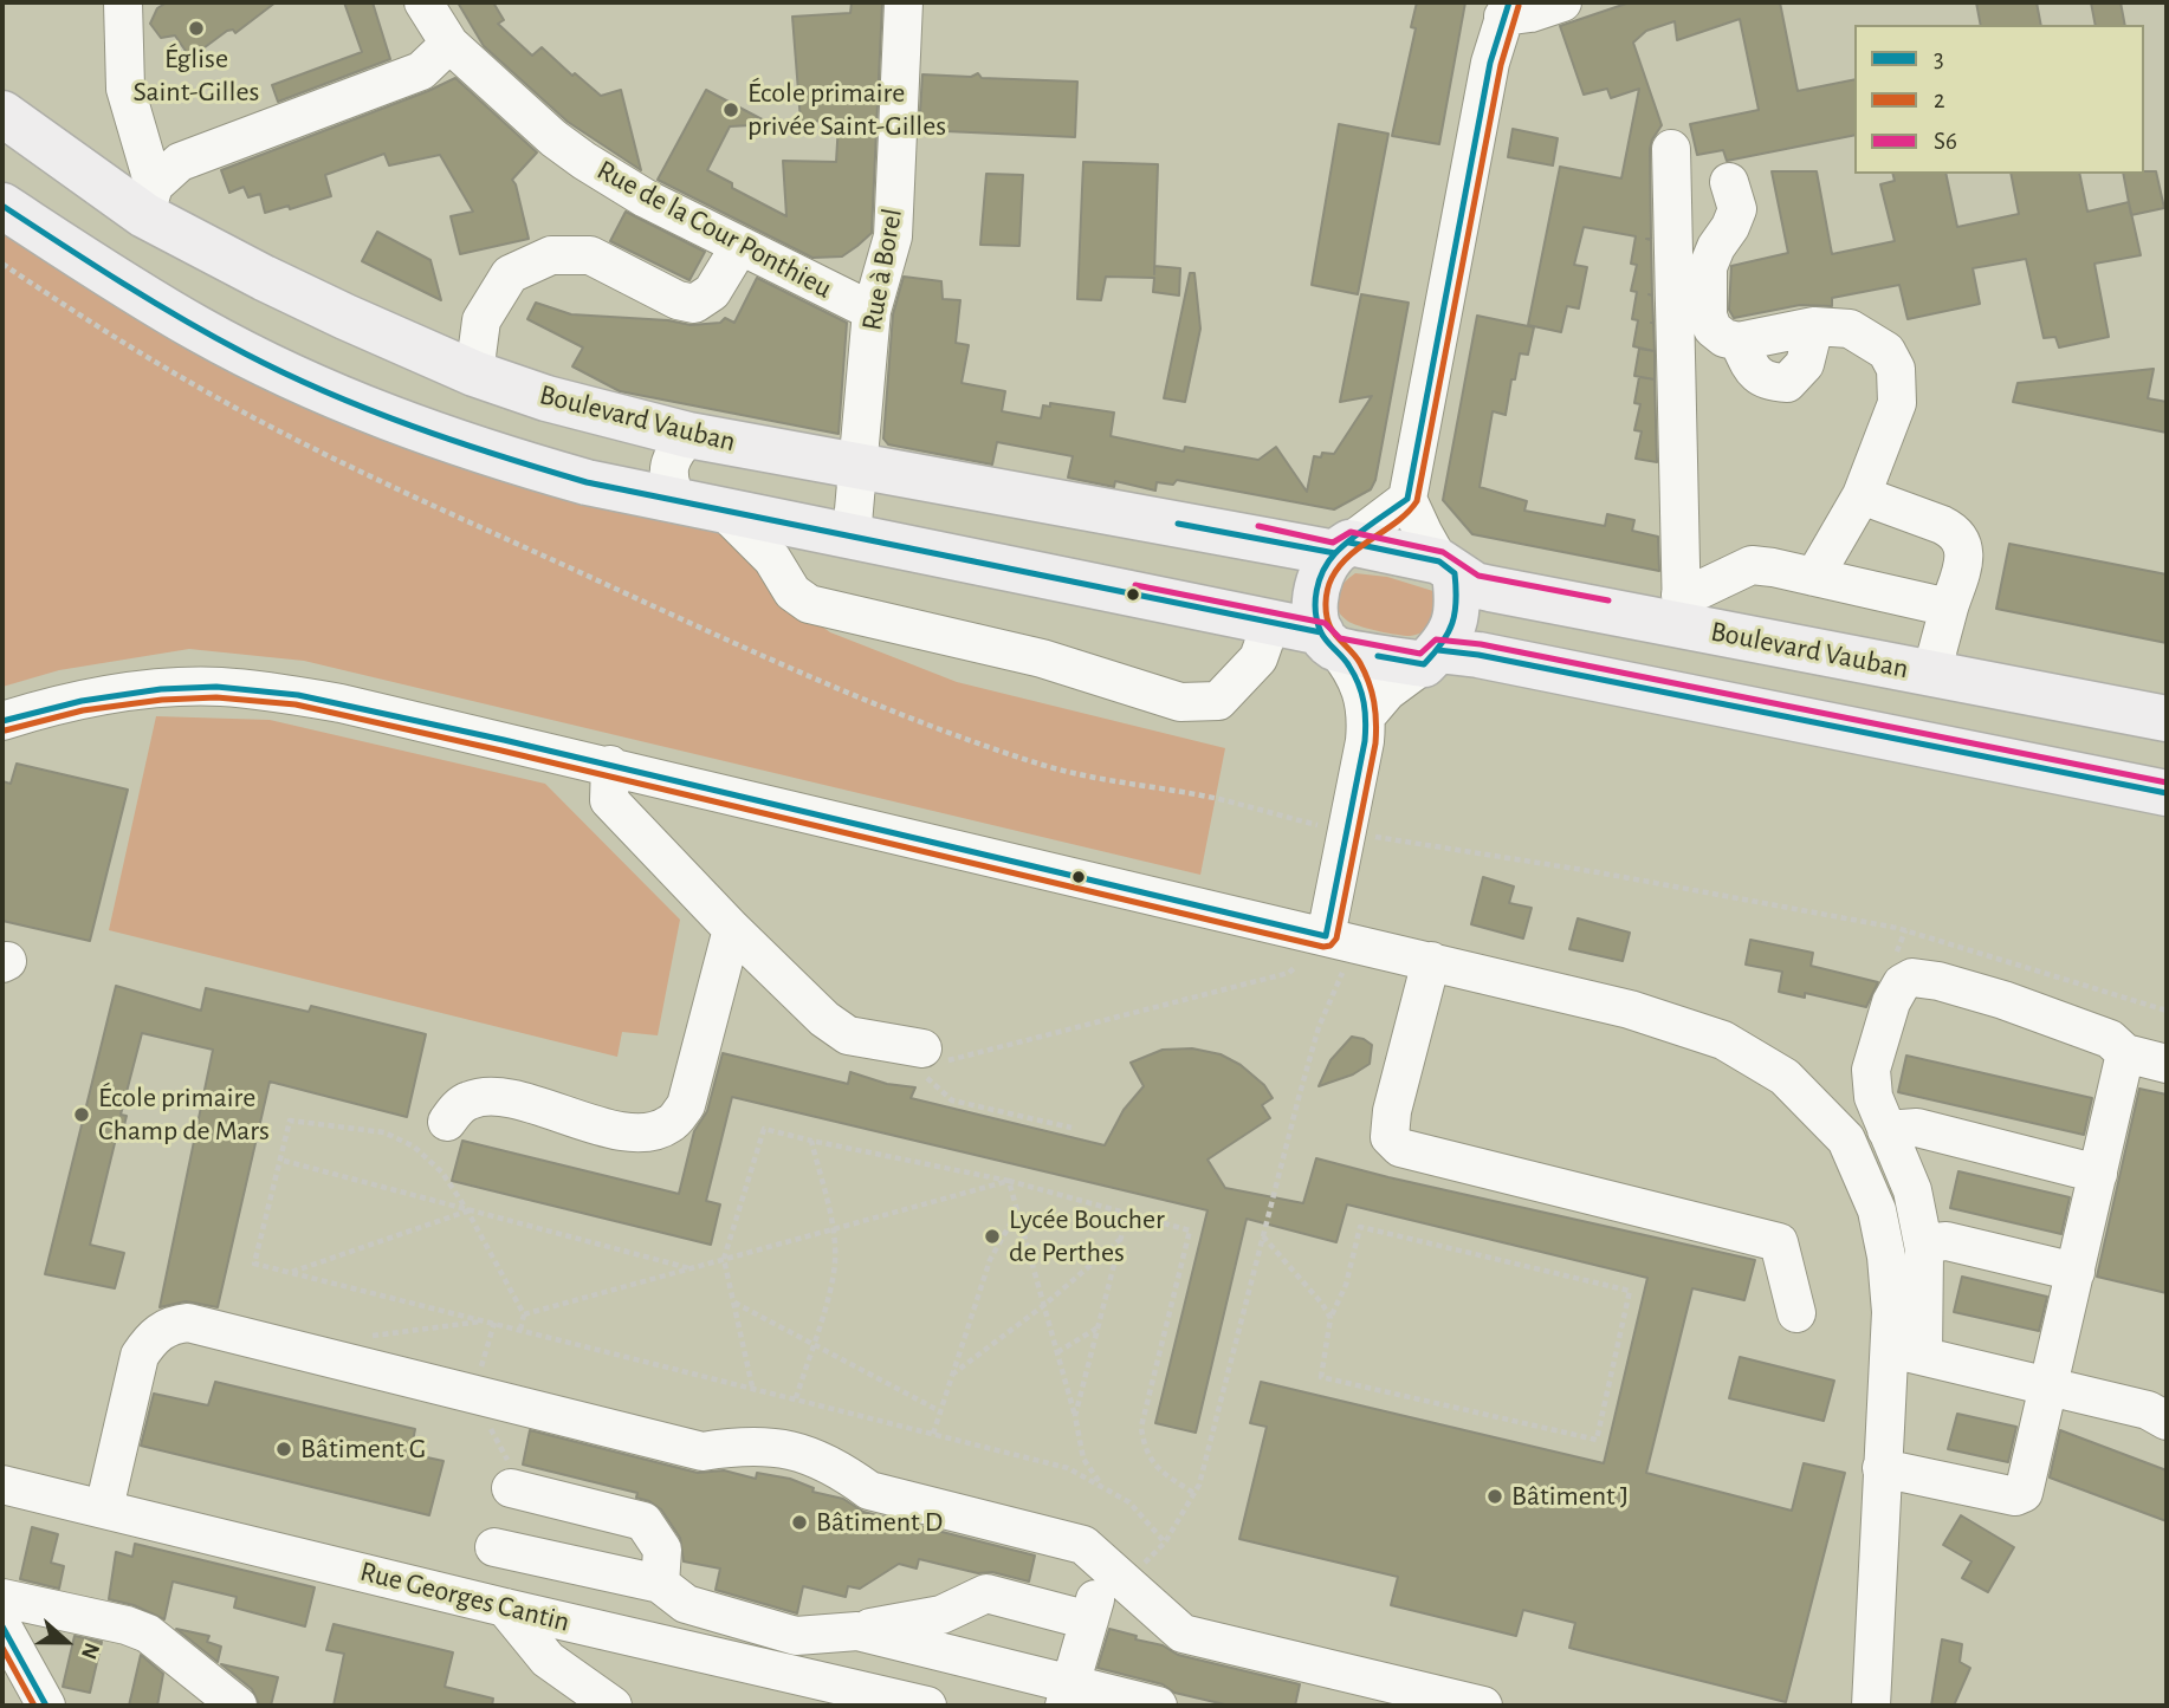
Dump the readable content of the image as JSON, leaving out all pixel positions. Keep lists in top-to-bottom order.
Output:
{
  "streets": {
    "main road": ["Boulevard Vauban"],
    "street": ["Rue de la Cour Ponthieu", "Rue à Borel", "Rue Georges Cantin"]
  },
  "crossings": [
    ["Rue de la Cour Ponthieu", "Rue à Borel"],
    ["Rue à Borel", "Boulevard Vauban"]
  ],
  "places": [
    "Église Saint-Gilles",
    "École primaire privée Saint-Gilles",
    "École primaire Champ de Mars",
    "Lycée Boucher de Perthes",
    "Bâtiment G",
    "Bâtiment J",
    "Bâtiment D"
  ],
  "lines": ["transit line 3", "transit line 2", "transit line S6"],
  "legend": ["3", "2", "S6"],
  "north": "right"
}
